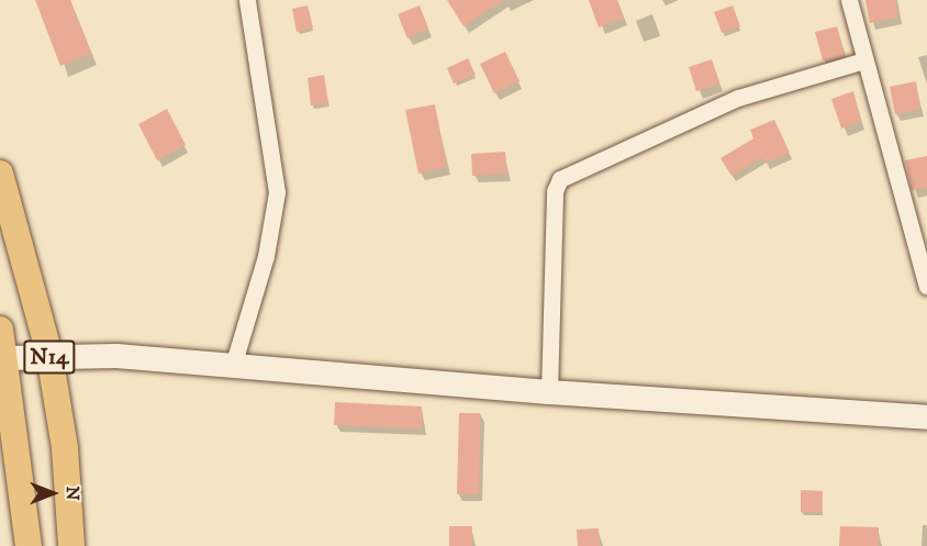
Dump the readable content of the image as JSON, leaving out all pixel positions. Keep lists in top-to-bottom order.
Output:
{
  "streets": {
    "main road": ["N14"]
  },
  "north": "right"
}
